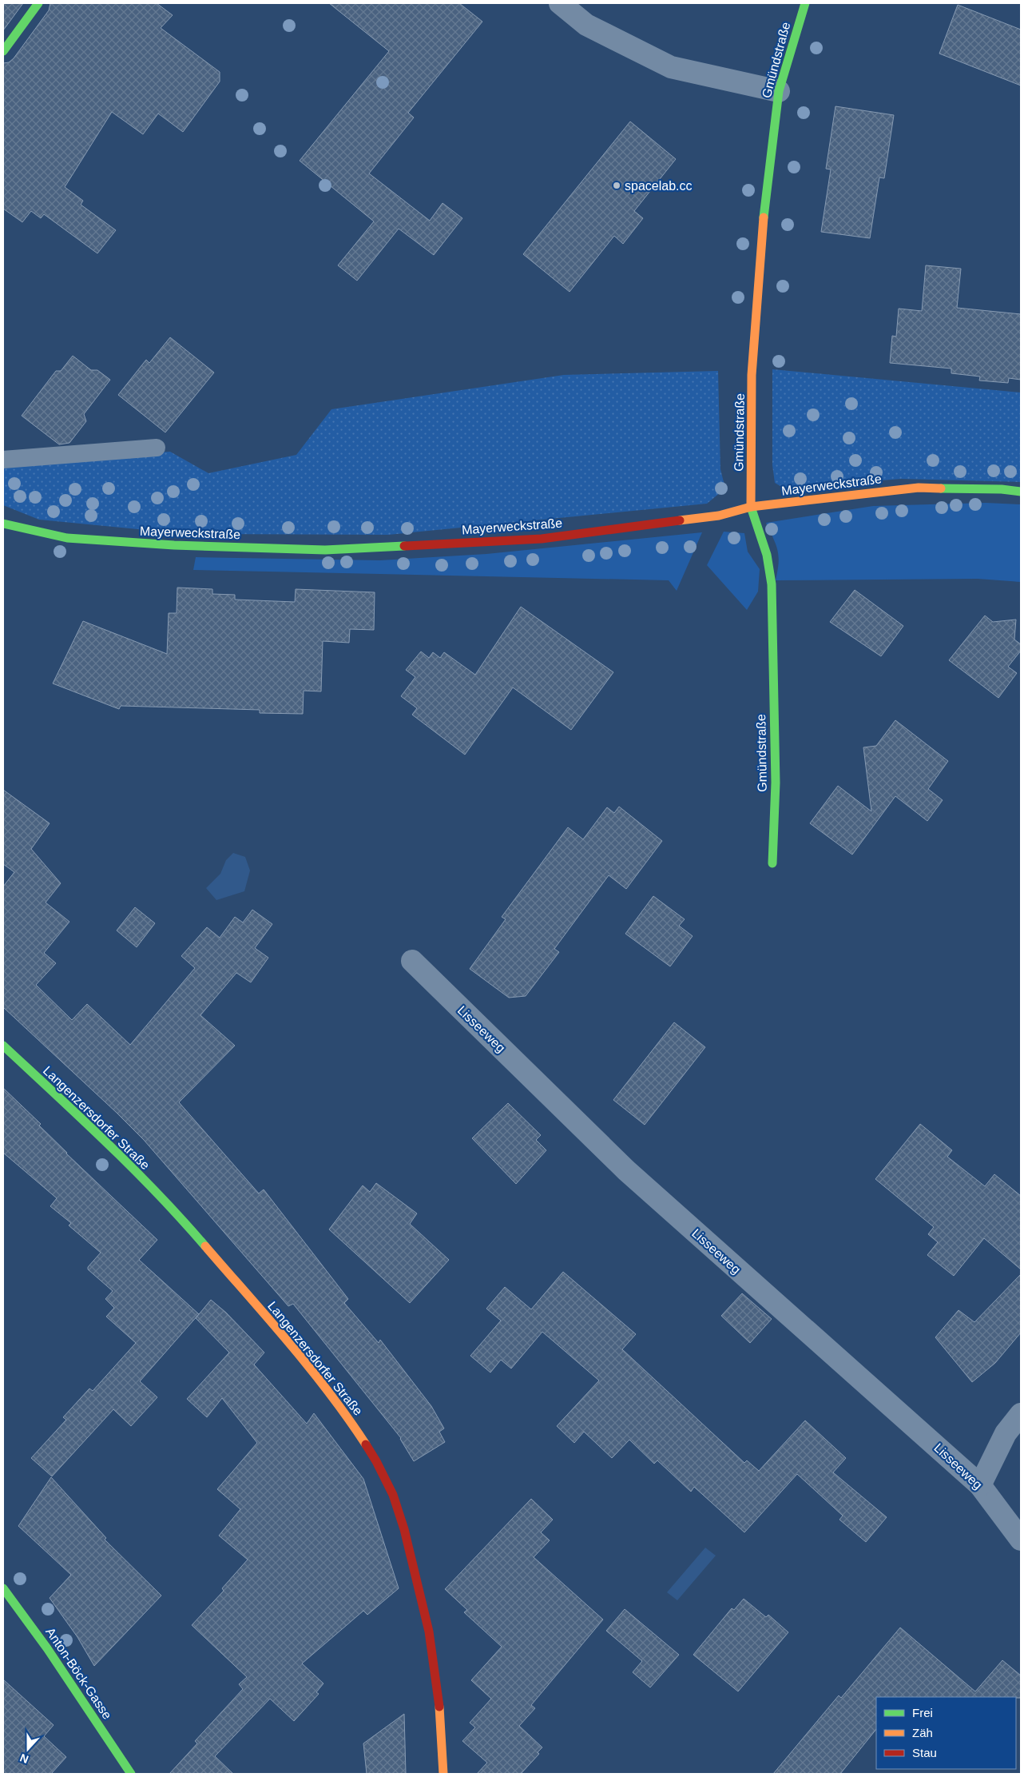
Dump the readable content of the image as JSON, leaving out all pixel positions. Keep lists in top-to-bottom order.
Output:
{
  "streets": {
    "street": [
      "Gmündstraße",
      "Mayerweckstraße",
      "Lisseeweg",
      "Langenzersdorfer Straße",
      "Anton-Böck-Gasse"
    ]
  },
  "crossings": [
    ["Gmündstraße", "Mayerweckstraße"]
  ],
  "places": ["spacelab.cc"],
  "legend": ["Frei", "Zäh", "Stau"],
  "north": "bottom"
}
